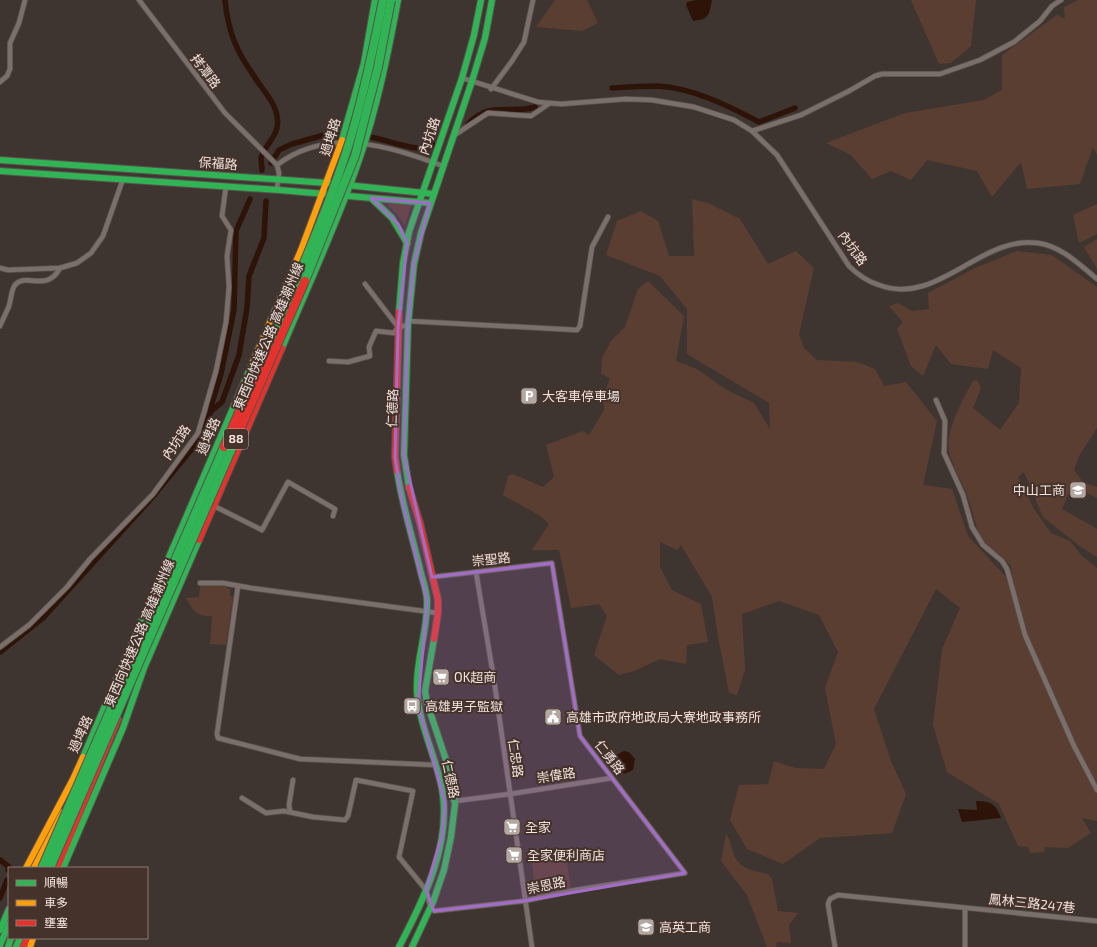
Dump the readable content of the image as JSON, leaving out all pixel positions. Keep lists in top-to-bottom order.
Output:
{
  "streets": {
    "main road": [
      "內坑路",
      "過埤路",
      "保福路",
      "東西向快速公路 高雄潮州線",
      "仁德路",
      "88"
    ],
    "street": [
      "拷潭路",
      "崇聖路",
      "仁勇路",
      "仁忠路",
      "崇偉路",
      "崇恩路",
      "鳳林三路247巷"
    ]
  },
  "crossings": [
    ["內坑路", "保福路"],
    ["內坑路", "仁德路"],
    ["過埤路", "保福路"],
    ["保福路", "仁德路"],
    ["仁德路", "崇聖路"],
    ["仁德路", "崇偉路"],
    ["仁德路", "崇恩路"],
    ["崇聖路", "仁勇路"],
    ["崇聖路", "仁忠路"],
    ["仁勇路", "崇偉路"],
    ["仁勇路", "崇恩路"],
    ["仁忠路", "崇偉路"],
    ["仁忠路", "崇恩路"]
  ],
  "places": {
    "parking": ["大客車停車場"],
    "school or university": ["中山工商", "高英工商"],
    "supermarket": ["OK超商", "全家", "全家便利商店"],
    "bus stop": ["高雄男子監獄"],
    "public building": ["高雄市政府地政局大寮地政事務所"]
  },
  "legend": ["順暢", "車多", "壅塞"]
}
